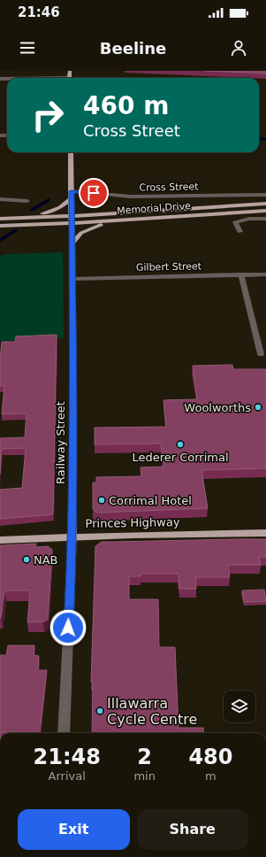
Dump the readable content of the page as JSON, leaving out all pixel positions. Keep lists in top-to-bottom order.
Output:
{
  "streets": {
    "main road": ["Memorial Drive", "Railway Street", "Princes Highway"],
    "street": ["Cross Street", "Gilbert Street"]
  },
  "crossings": [
    ["Cross Street", "Railway Street"],
    ["Memorial Drive", "Railway Street"],
    ["Gilbert Street", "Railway Street"],
    ["Railway Street", "Princes Highway"]
  ],
  "places": [
    "Woolworths",
    "Lederer Corrimal",
    "Corrimal Hotel",
    "NAB",
    "Illawarra Cycle Centre"
  ],
  "page": {
    "status": "21:46",
    "header": "Beeline",
    "turn": ["460 m", "Cross Street"],
    "eta": [
      "21:48",
      "Arrival",
      "2",
      "min",
      "480",
      "m"
    ],
    "buttons": ["Exit", "Share"]
  }
}
